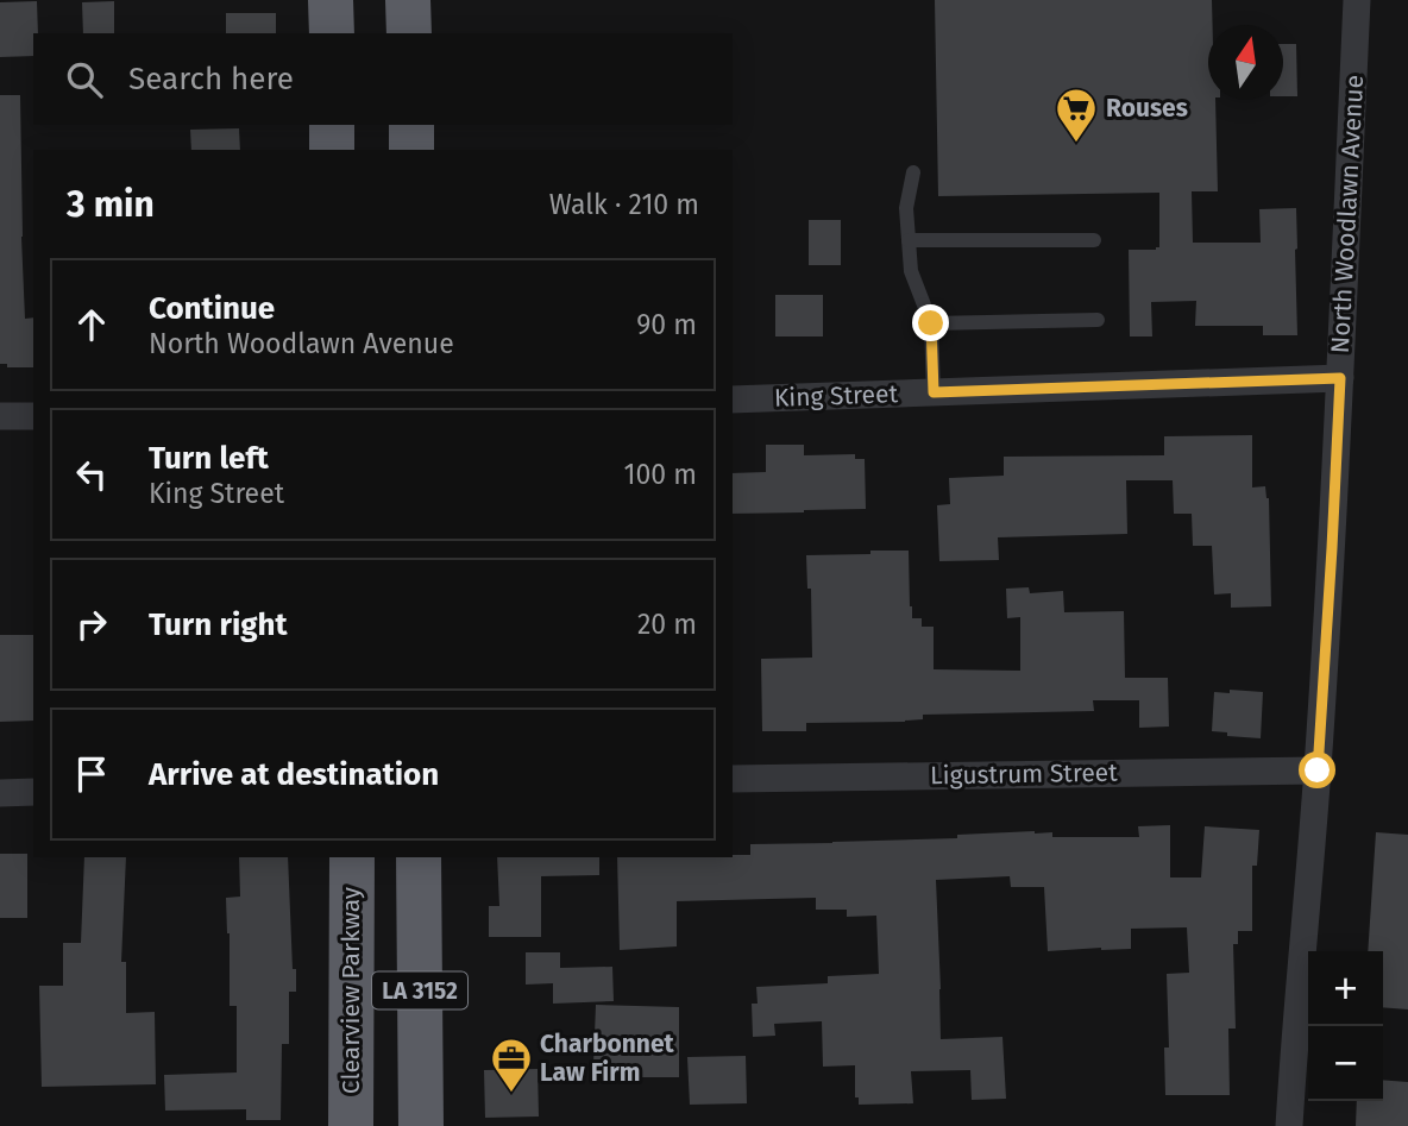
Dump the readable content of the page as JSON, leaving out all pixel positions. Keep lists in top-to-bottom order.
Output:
{
  "streets": {
    "highway": ["Clearview Parkway", "LA 3152"],
    "street": ["North Woodlawn Avenue", "King Street", "Ligustrum Street"]
  },
  "crossings": [
    ["North Woodlawn Avenue", "King Street"],
    ["North Woodlawn Avenue", "Ligustrum Street"]
  ],
  "places": {
    "supermarket": ["Rouses"],
    "office": ["Charbonnet Law Firm"]
  },
  "north": "top",
  "page": {
    "search": "Search here",
    "heading": ["3 min", "Walk · 210 m"],
    "list": [
      ["Continue", "North Woodlawn Avenue", "90 m"],
      ["Turn left", "King Street", "100 m"],
      ["Turn right", "20 m"],
      "Arrive at destination"
    ],
    "map_buttons": ["+", "−"]
  }
}
